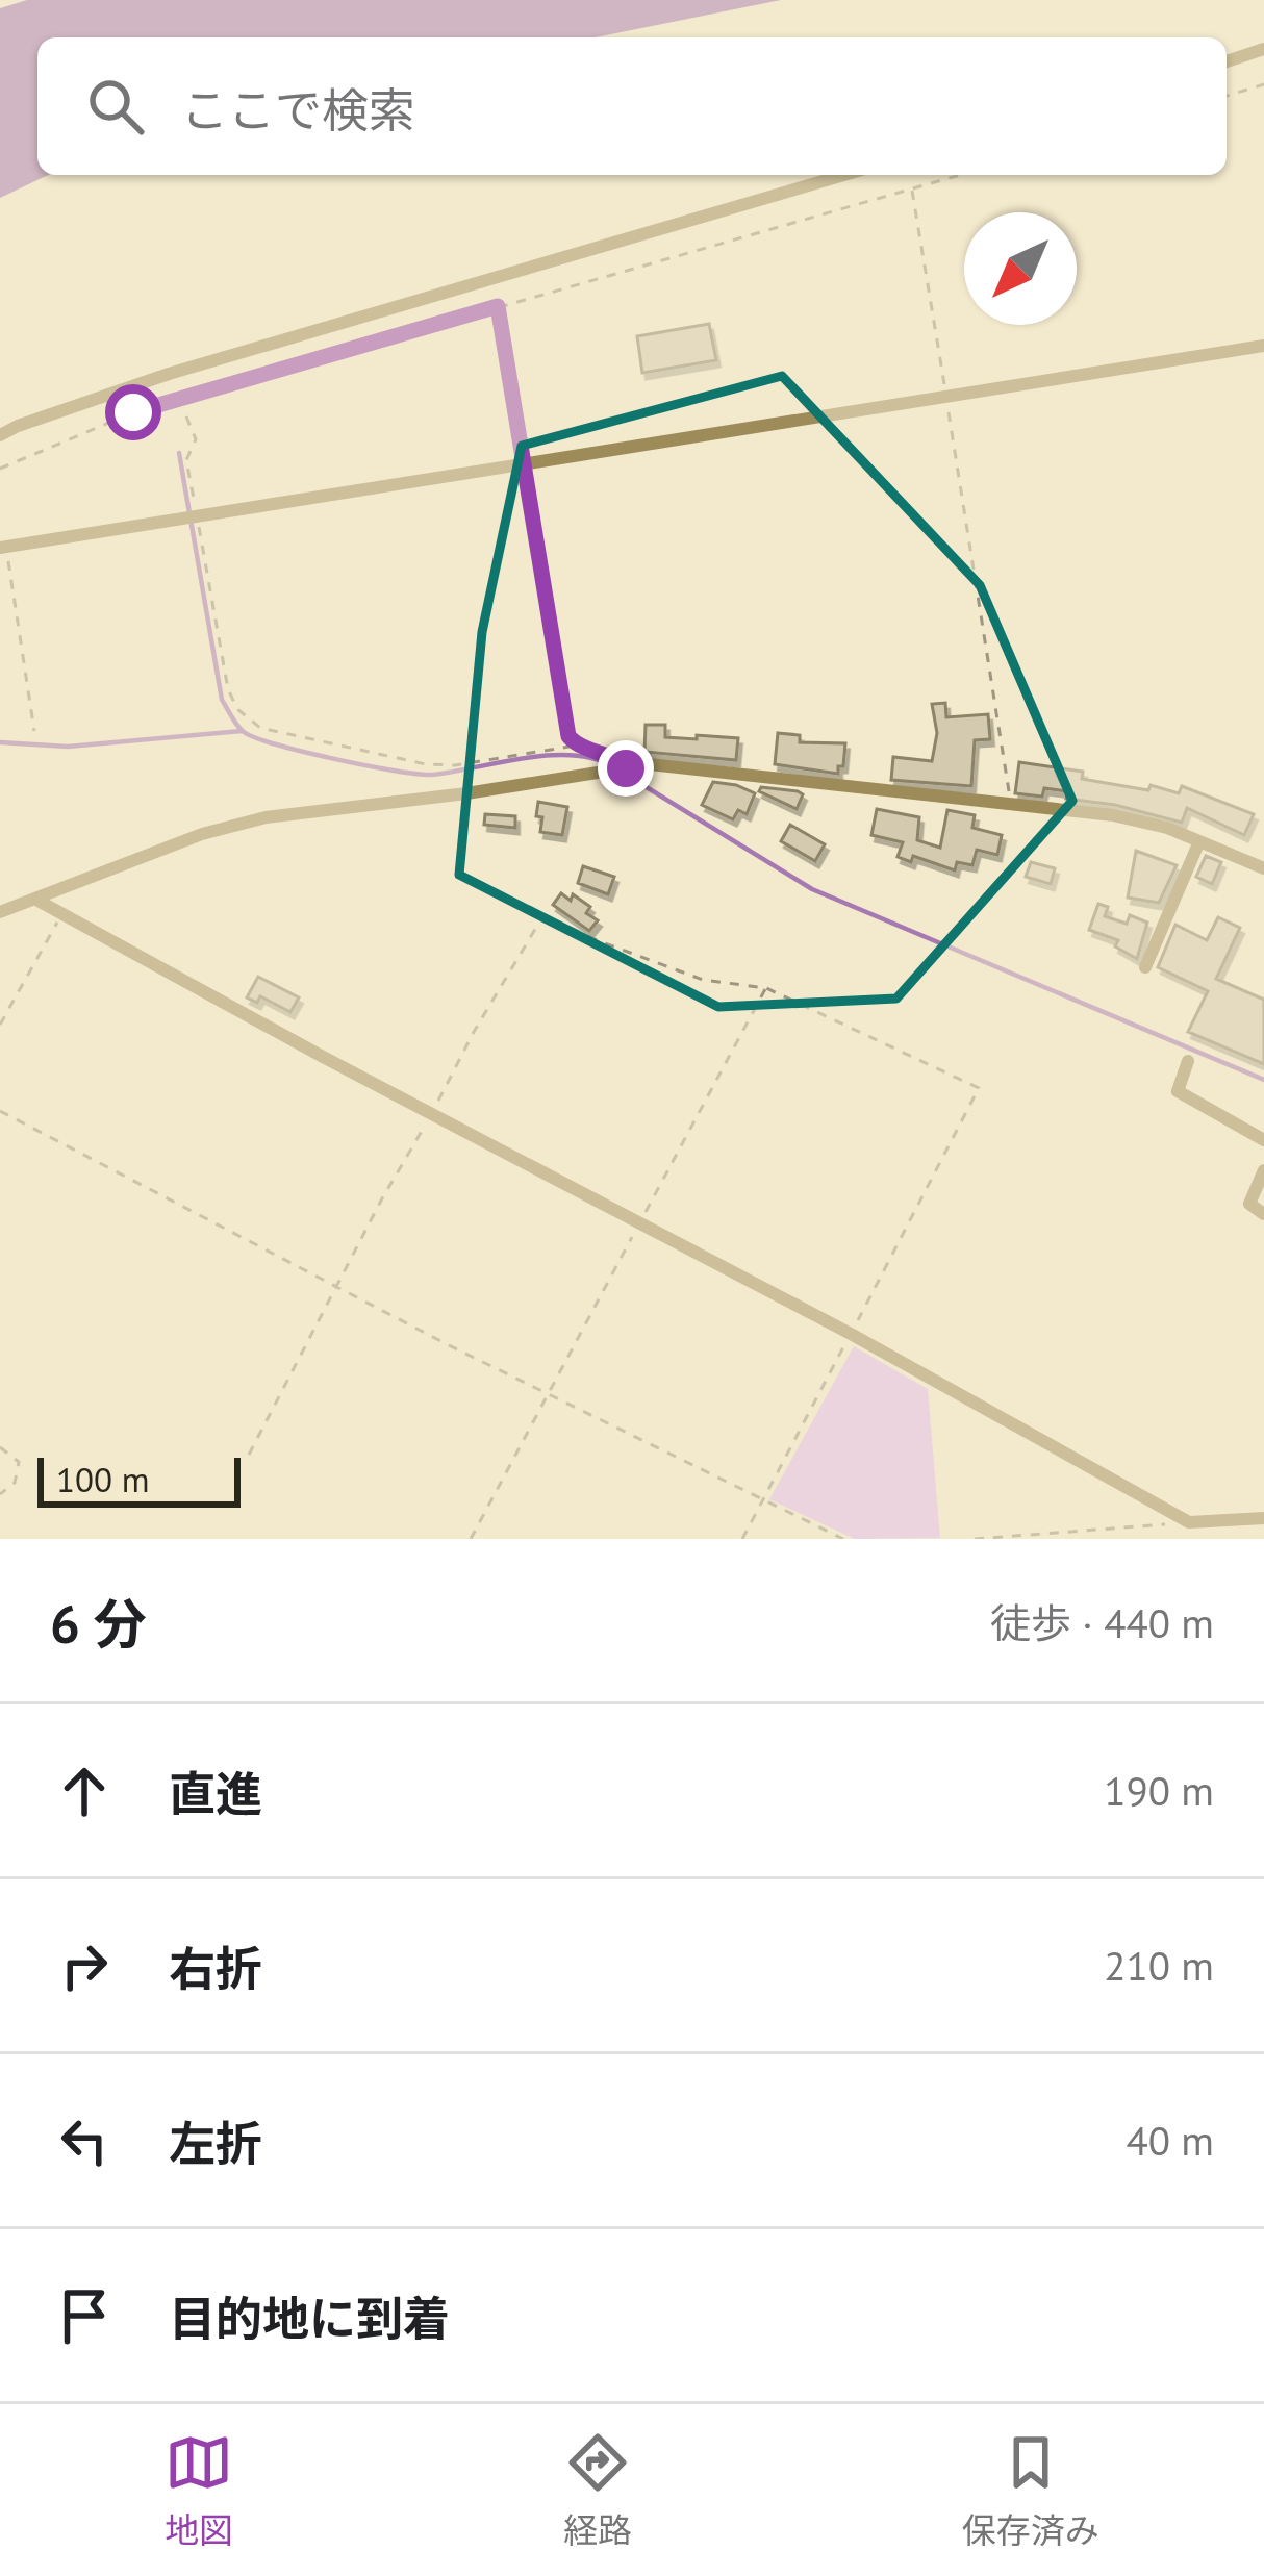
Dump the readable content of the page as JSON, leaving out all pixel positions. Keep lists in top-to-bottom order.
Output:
{
  "scale_bar": "100 m",
  "north": "bottom left",
  "page": {
    "search": "ここで検索",
    "scale": "100 m",
    "heading": ["6 分", "徒歩 · 440 m"],
    "list": [
      ["直進", "190 m"],
      ["右折", "210 m"],
      ["左折", "40 m"],
      "目的地に到着"
    ],
    "nav": ["地図", "経路", "保存済み"]
  }
}
